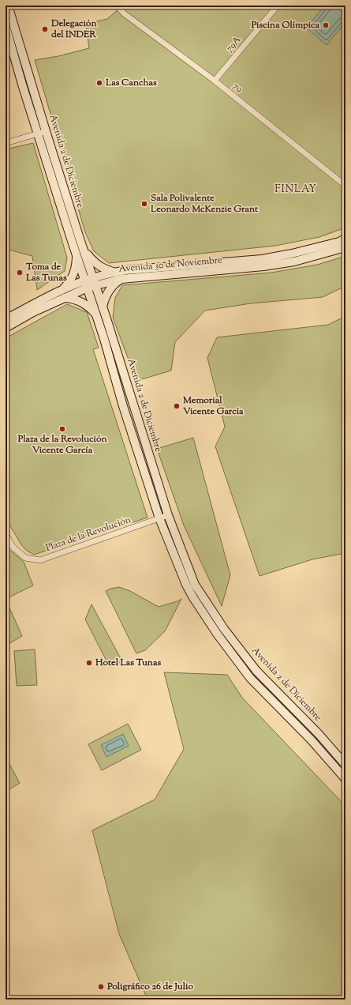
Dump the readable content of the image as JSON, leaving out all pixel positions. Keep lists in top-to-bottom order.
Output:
{
  "streets": {
    "main road": ["Avenida 2 de Diciembre", "Avenida 30 de Noviembre"],
    "street": ["79A", "79", "Plaza de la Revolución"]
  },
  "crossings": [
    ["79A", "79"],
    ["Avenida 2 de Diciembre", "Avenida 30 de Noviembre"],
    ["Avenida 2 de Diciembre", "Plaza de la Revolución"]
  ],
  "districts": ["FINLAY"],
  "places": [
    "Piscina Olímpica",
    "Delegación del INDER",
    "Las Canchas",
    "Sala Polivalente Leonardo McKenzie Grant",
    "Toma de Las Tunas",
    "Memorial Vicente García",
    "Plaza de la Revolución Vicente García",
    "Hotel Las Tunas",
    "Poligráfico 26 de Julio"
  ]
}
